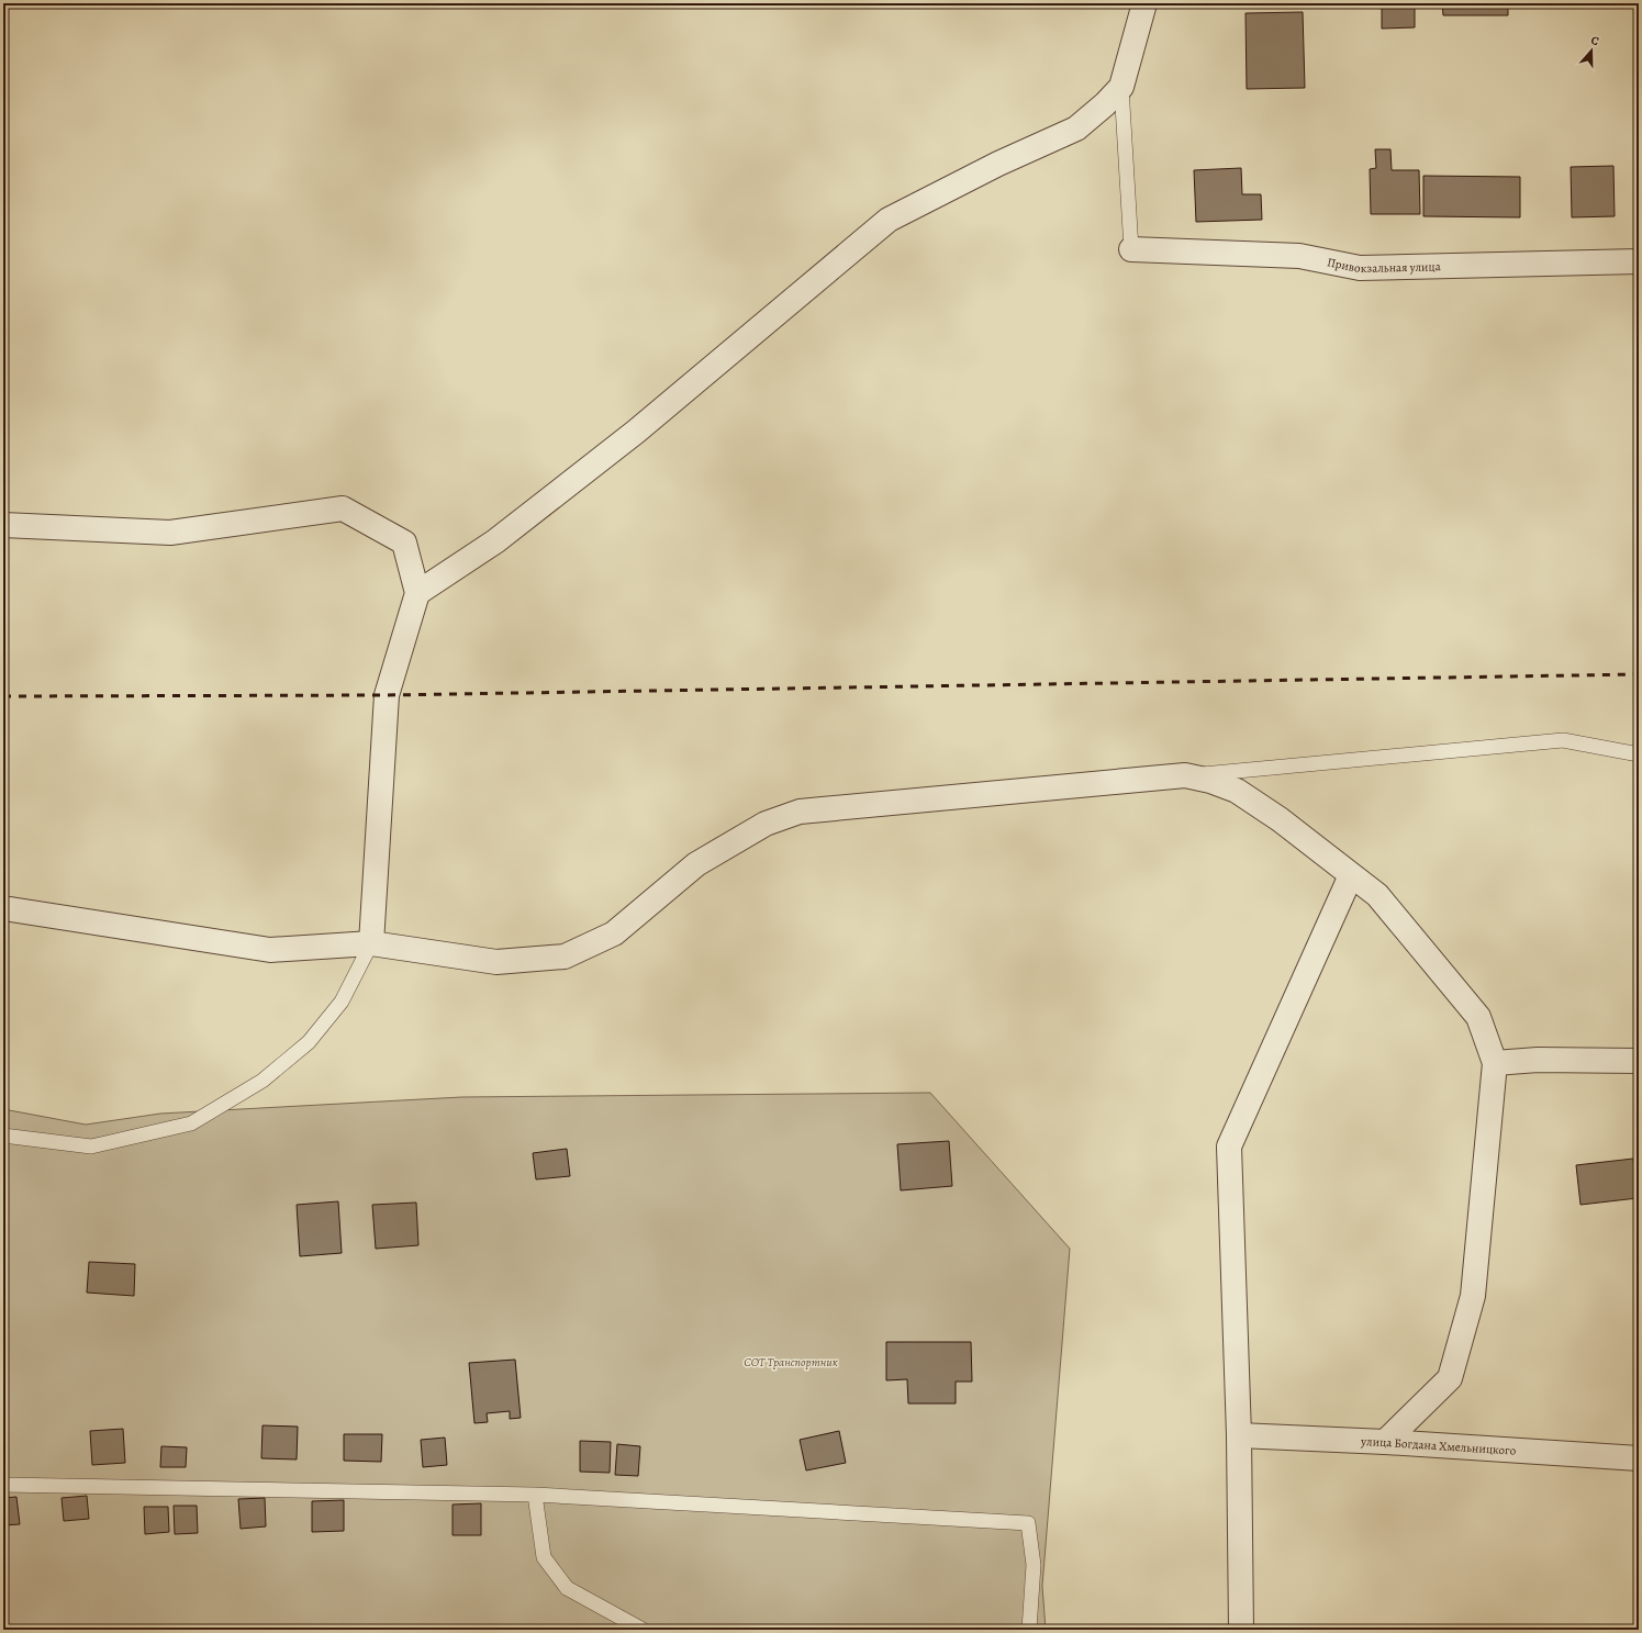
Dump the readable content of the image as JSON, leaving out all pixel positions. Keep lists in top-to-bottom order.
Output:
{
  "streets": {
    "street": ["Привокзальная улица", "улица Богдана Хмельницкого"]
  },
  "parks": ["СОТ Транспортник"],
  "north": "top"
}
